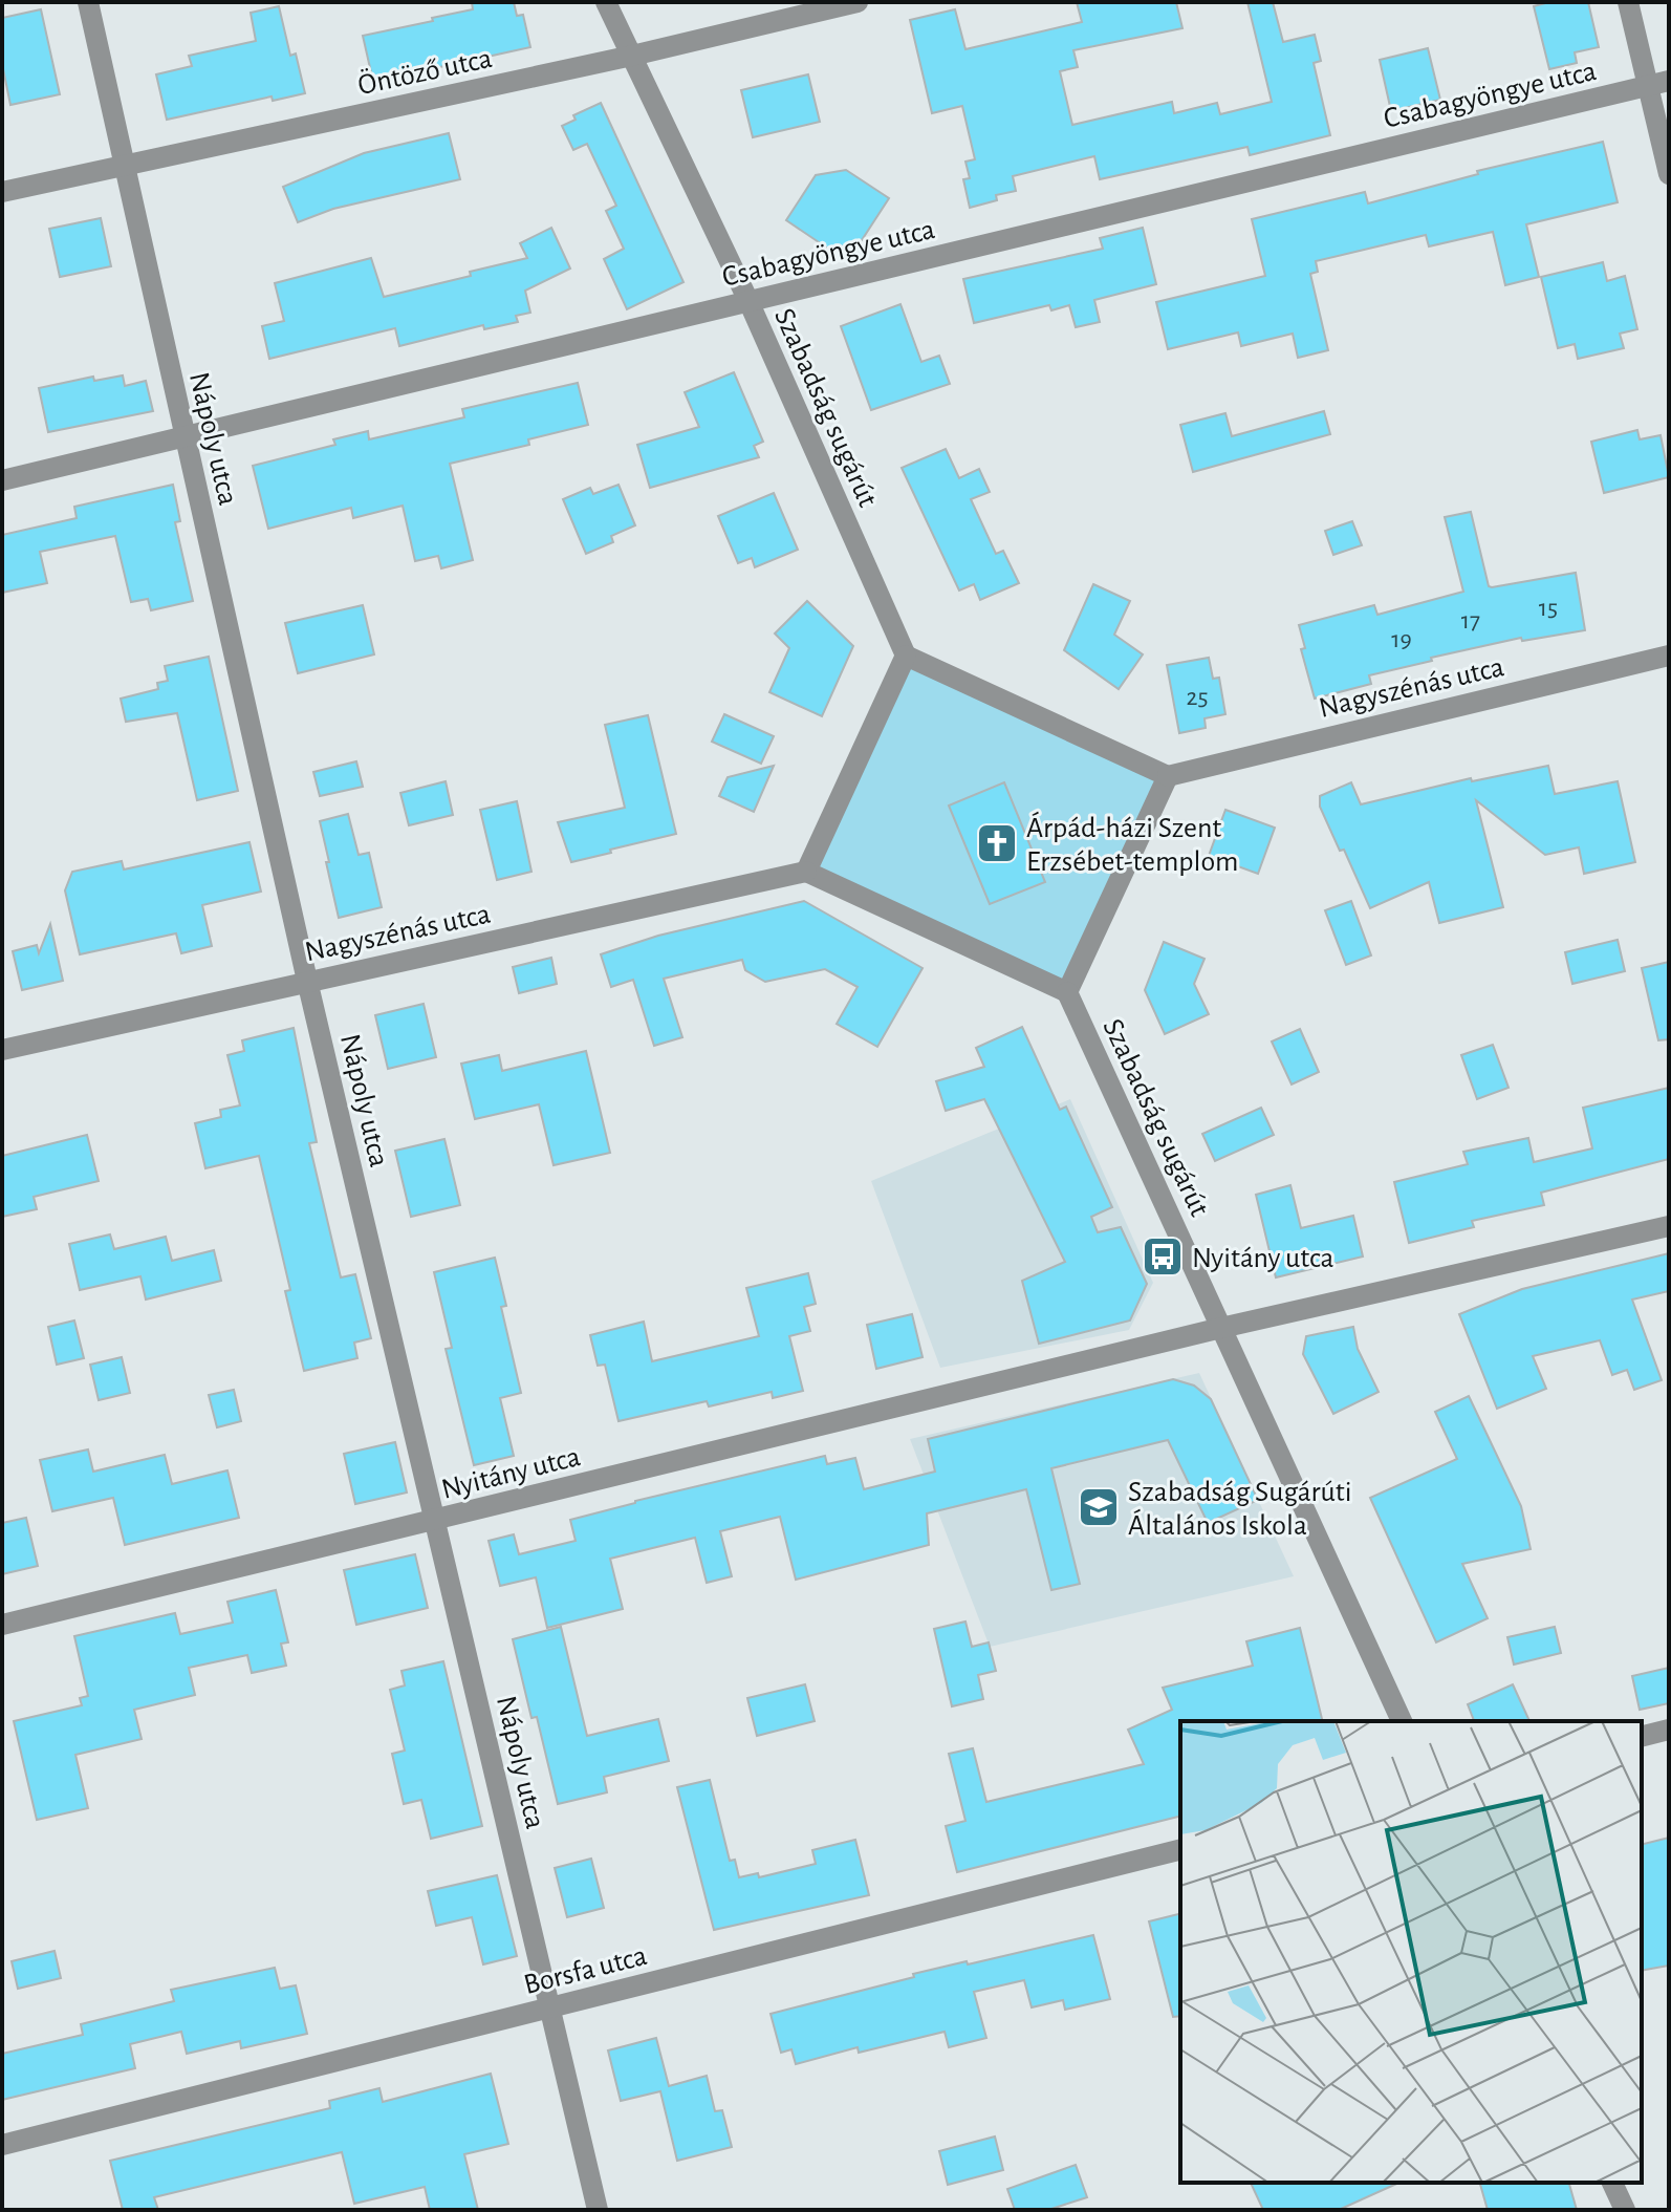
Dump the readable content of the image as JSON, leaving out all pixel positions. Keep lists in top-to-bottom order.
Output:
{
  "streets": {
    "street": [
      "Öntöző utca",
      "Csabagyöngye utca",
      "Szabadság sugárút",
      "Nápoly utca",
      "Nagyszénás utca",
      "Nyitány utca",
      "Borsfa utca"
    ]
  },
  "crossings": [
    ["Öntöző utca", "Szabadság sugárút"],
    ["Öntöző utca", "Nápoly utca"],
    ["Csabagyöngye utca", "Szabadság sugárút"],
    ["Csabagyöngye utca", "Nápoly utca"],
    ["Szabadság sugárút", "Nyitány utca"],
    ["Nápoly utca", "Nagyszénás utca"],
    ["Nápoly utca", "Nyitány utca"],
    ["Nápoly utca", "Borsfa utca"]
  ],
  "places": {
    "church": ["Árpád-házi Szent Erzsébet-templom"],
    "bus stop": ["Nyitány utca"],
    "school or university": ["Szabadság Sugárúti Általános Iskola"]
  },
  "house_numbers": [
    "15",
    "17",
    "19",
    "25"
  ]
}
